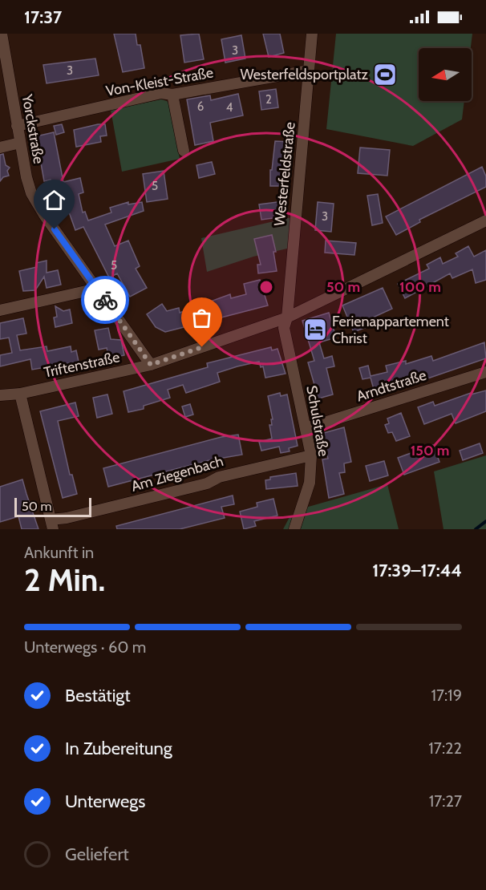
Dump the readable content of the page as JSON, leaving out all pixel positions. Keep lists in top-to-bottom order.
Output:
{
  "streets": {
    "street": [
      "Von-Kleist-Straße",
      "Yorckstraße",
      "Westerfeldstraße",
      "Triftenstraße",
      "Arndtstraße",
      "Schulstraße",
      "Am Ziegenbach"
    ]
  },
  "crossings": [
    ["Von-Kleist-Straße", "Yorckstraße"],
    ["Von-Kleist-Straße", "Westerfeldstraße"],
    ["Yorckstraße", "Triftenstraße"],
    ["Westerfeldstraße", "Triftenstraße"],
    ["Westerfeldstraße", "Schulstraße"],
    ["Triftenstraße", "Schulstraße"],
    ["Arndtstraße", "Schulstraße"],
    ["Schulstraße", "Am Ziegenbach"]
  ],
  "places": {
    "sports": ["Westerfeldsportplatz"],
    "hotel": ["Ferienappartement Christ"]
  },
  "house_numbers": [
    "3",
    "3",
    "2",
    "6",
    "4",
    "5",
    "3",
    "5"
  ],
  "scale_bar": "50 m",
  "north": "left",
  "page": {
    "status": "17:37",
    "scale": "50 m",
    "heading": ["2 Min.", "Ankunft in", "17:39–17:44"],
    "bar": "Unterwegs · 60 m",
    "list": [
      ["Bestätigt", "17:19"],
      ["In Zubereitung", "17:22"],
      ["Unterwegs", "17:27"],
      "Geliefert"
    ]
  },
  "rings": ["50 m", "100 m", "150 m"]
}
